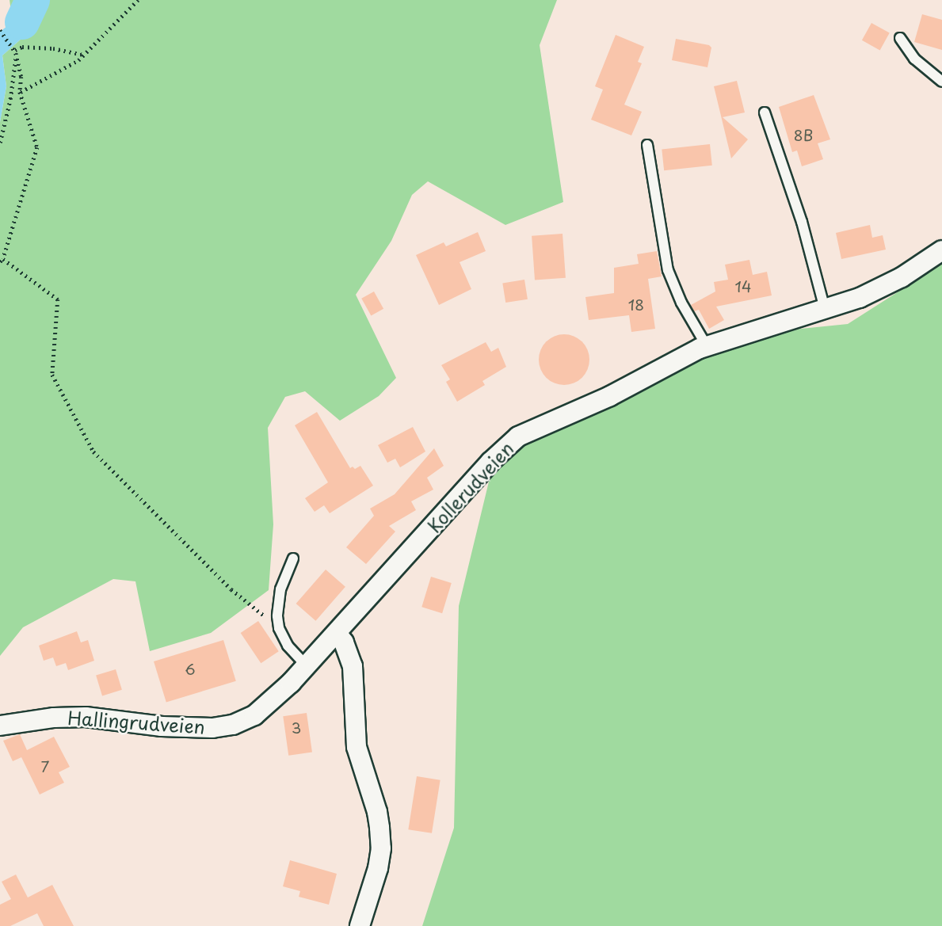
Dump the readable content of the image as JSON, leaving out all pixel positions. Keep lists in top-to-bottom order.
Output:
{
  "streets": {
    "street": ["Kollerudveien", "Hallingrudveien"]
  },
  "crossings": [
    ["Kollerudveien", "Hallingrudveien"]
  ],
  "house_numbers": [
    "8B",
    "14",
    "18",
    "6",
    "3",
    "7"
  ]
}
